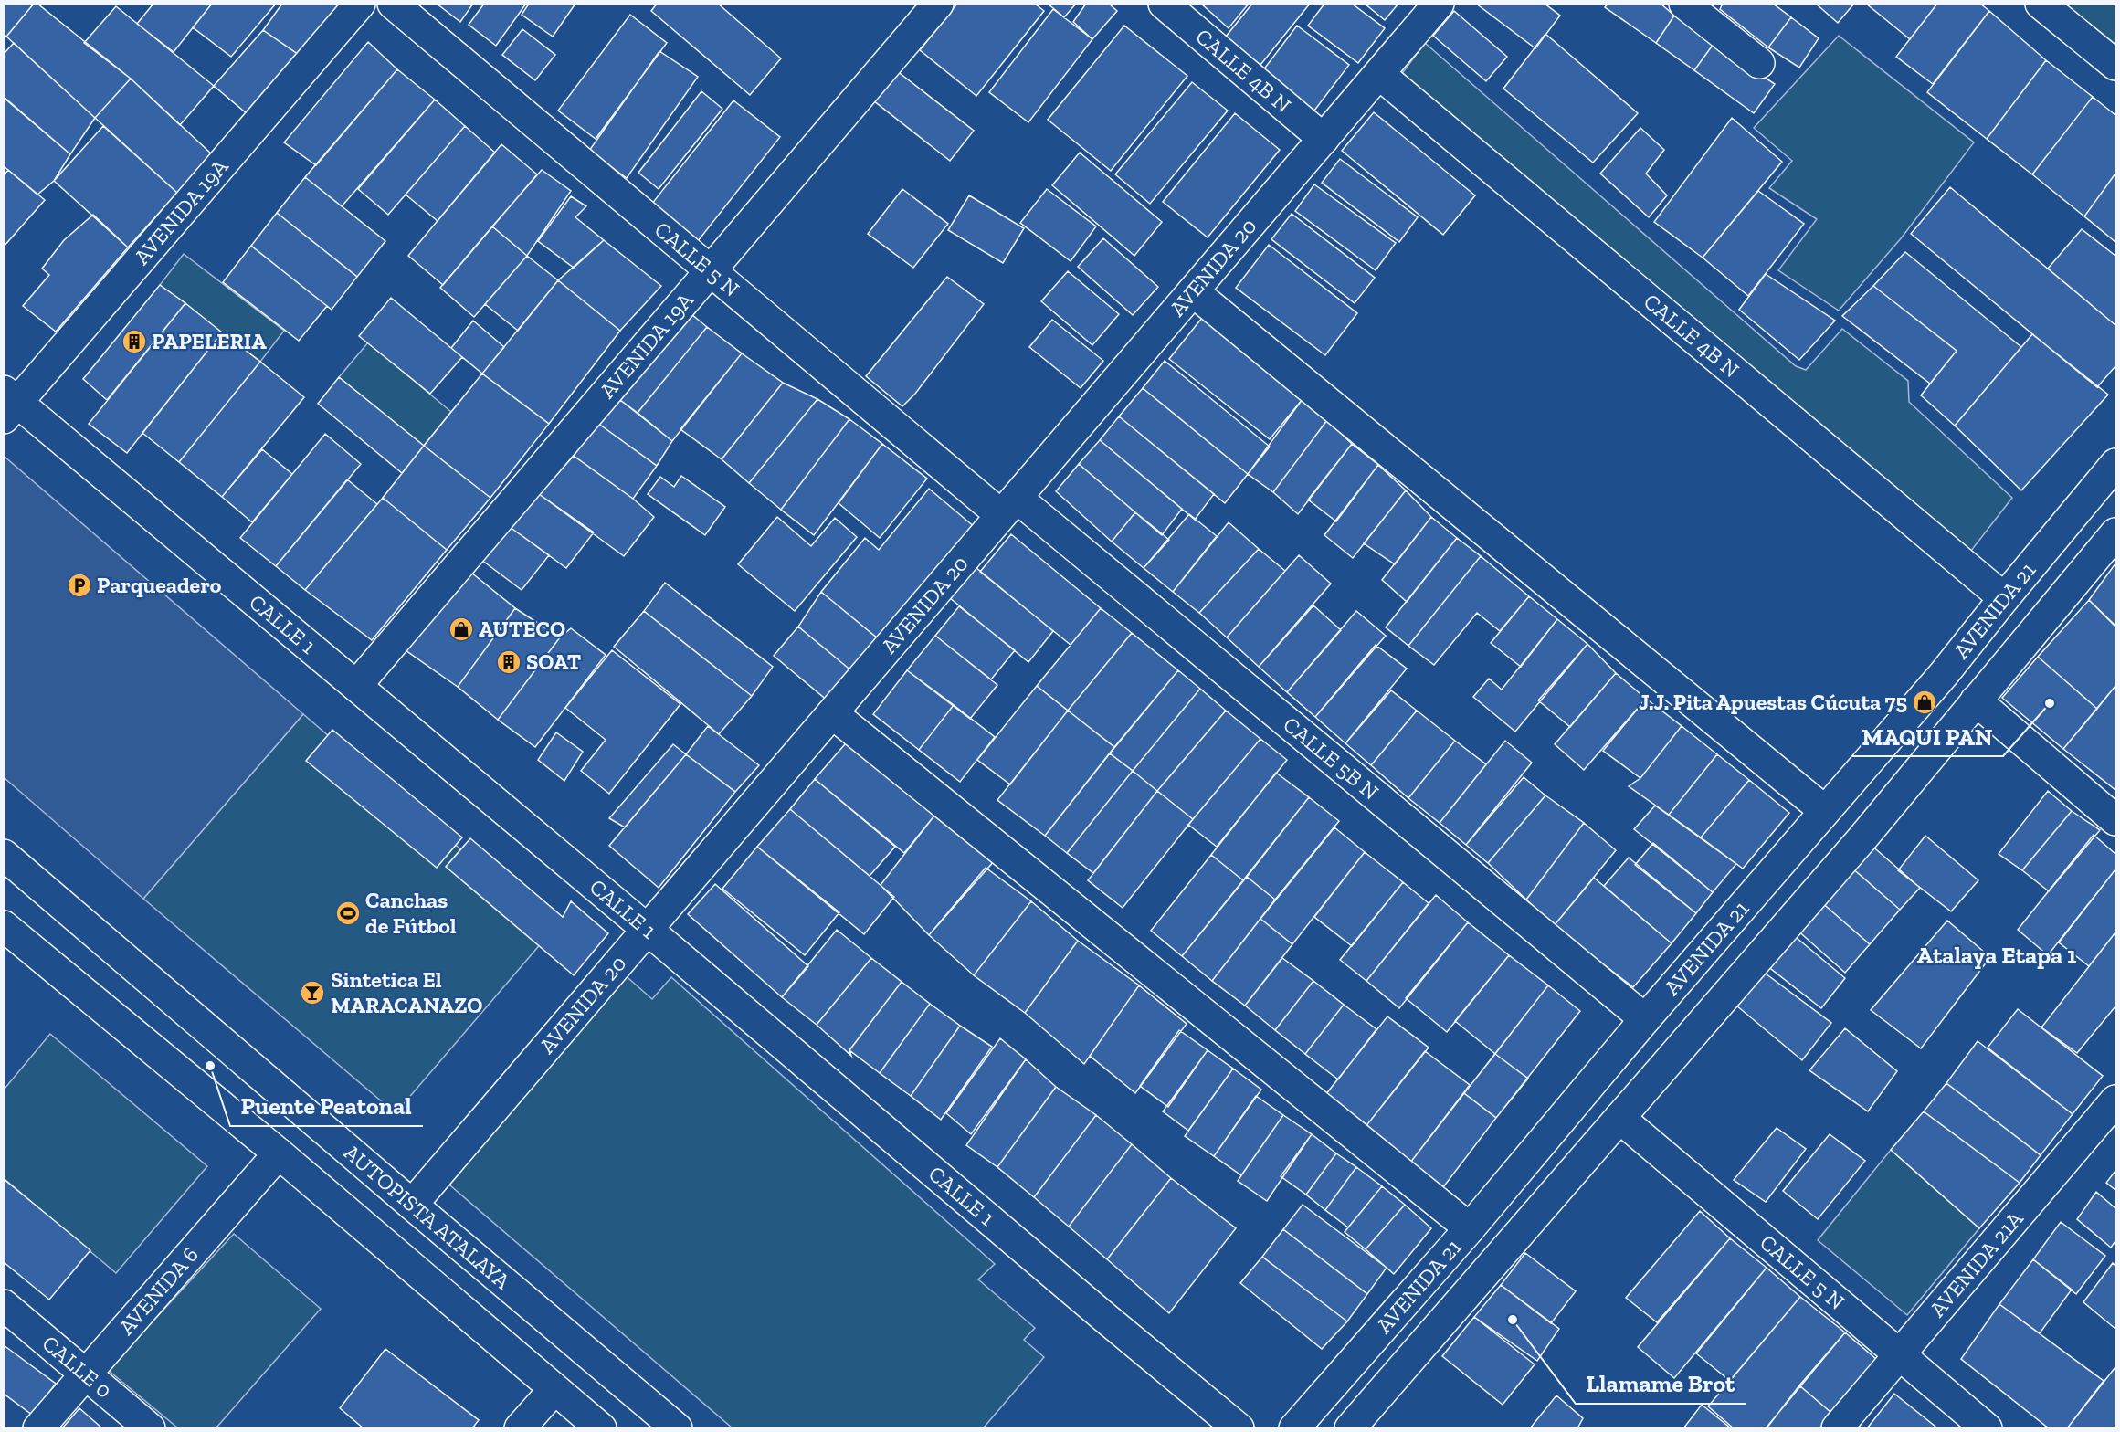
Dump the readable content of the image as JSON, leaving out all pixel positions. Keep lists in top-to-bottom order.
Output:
{
  "streets": {
    "street": [
      "CALLE 4B N",
      "AVENIDA 19A",
      "CALLE 5 N",
      "AVENIDA 20",
      "AVENIDA 21",
      "CALLE 1",
      "CALLE 5B N",
      "AUTOPISTA ATALAYA",
      "AVENIDA 21A",
      "AVENIDA 6",
      "CALLE 0"
    ]
  },
  "crossings": [
    ["CALLE 4B N", "AVENIDA 20"],
    ["CALLE 4B N", "AVENIDA 21"],
    ["AVENIDA 19A", "CALLE 5 N"],
    ["AVENIDA 19A", "CALLE 1"],
    ["CALLE 5 N", "AVENIDA 20"],
    ["CALLE 5 N", "AVENIDA 21"],
    ["CALLE 5 N", "CALLE 5B N"],
    ["CALLE 5 N", "AVENIDA 21A"],
    ["AVENIDA 20", "CALLE 1"],
    ["AVENIDA 20", "CALLE 5B N"],
    ["AVENIDA 20", "AUTOPISTA ATALAYA"],
    ["AVENIDA 21", "CALLE 5B N"],
    ["AVENIDA 6", "CALLE 0"]
  ],
  "districts": ["Atalaya Etapa 1"],
  "places": {
    "building": ["PAPELERIA", "SOAT"],
    "parking": ["Parqueadero"],
    "shop": ["AUTECO", "J.J. Pita Apuestas Cúcuta 75"],
    "other": ["MAQUI PAN", "Puente Peatonal", "Llamame Brot"],
    "sports": ["Canchas de Fútbol"],
    "bar": ["Sintetica El MARACANAZO"]
  }
}
